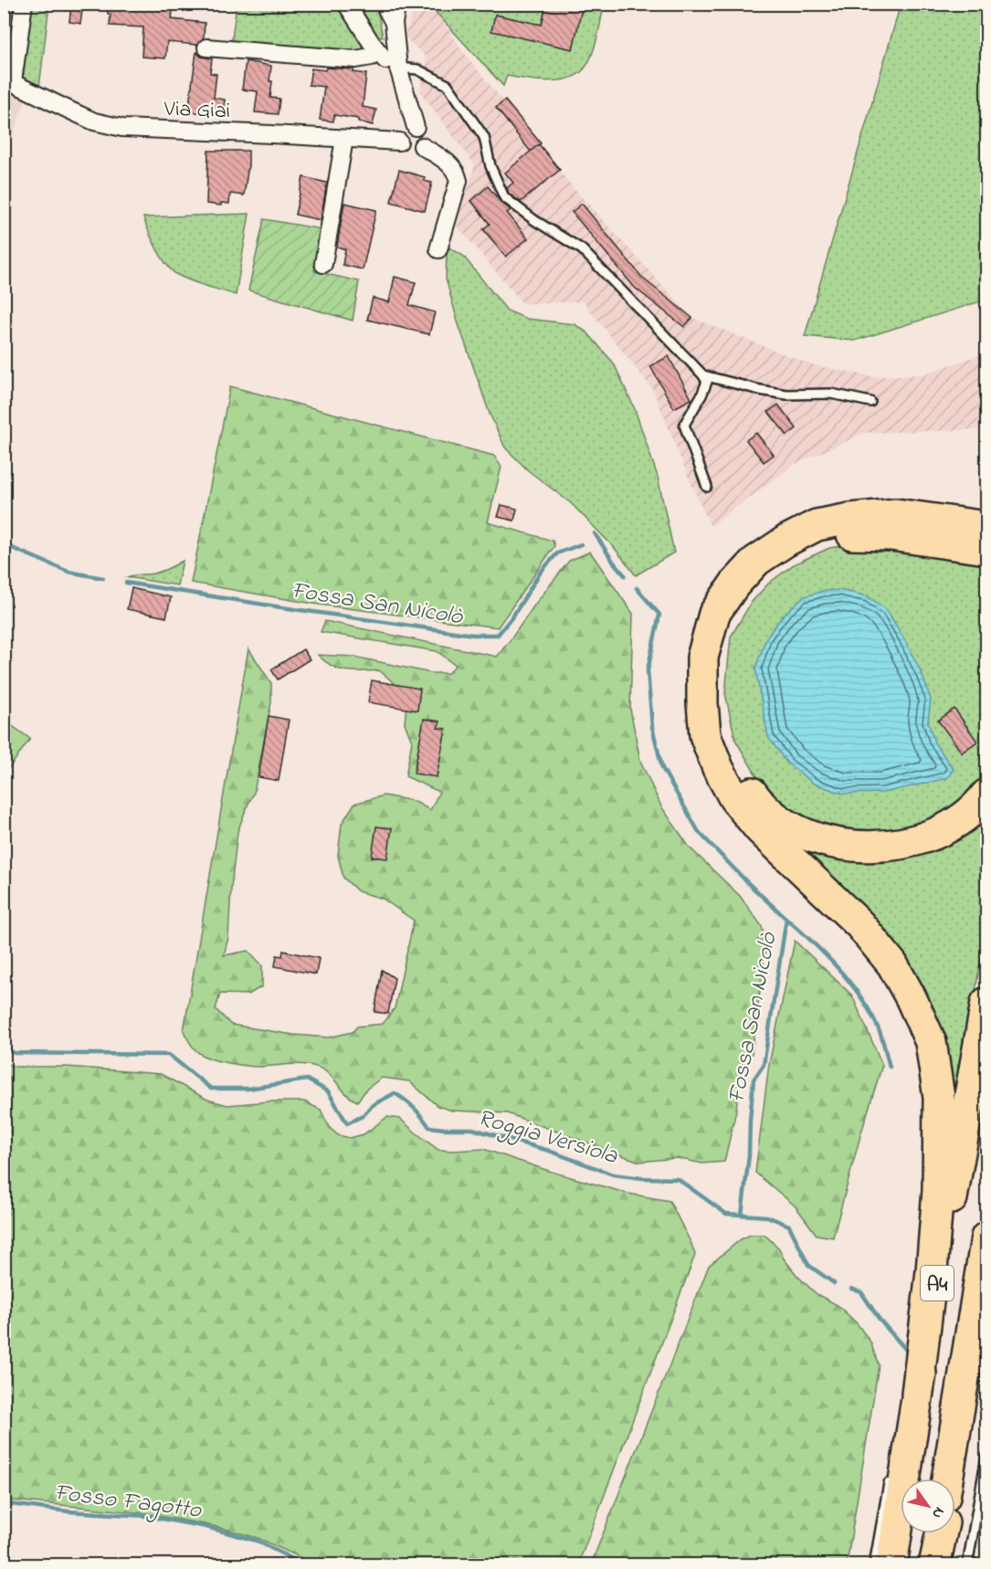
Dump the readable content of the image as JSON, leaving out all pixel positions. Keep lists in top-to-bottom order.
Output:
{
  "streets": {
    "highway": ["A4"],
    "street": ["Via Giai"]
  },
  "water": ["Fossa San Nicolò", "Roggia Versiola", "Fosso Fagotto"],
  "north": "bottom right"
}
